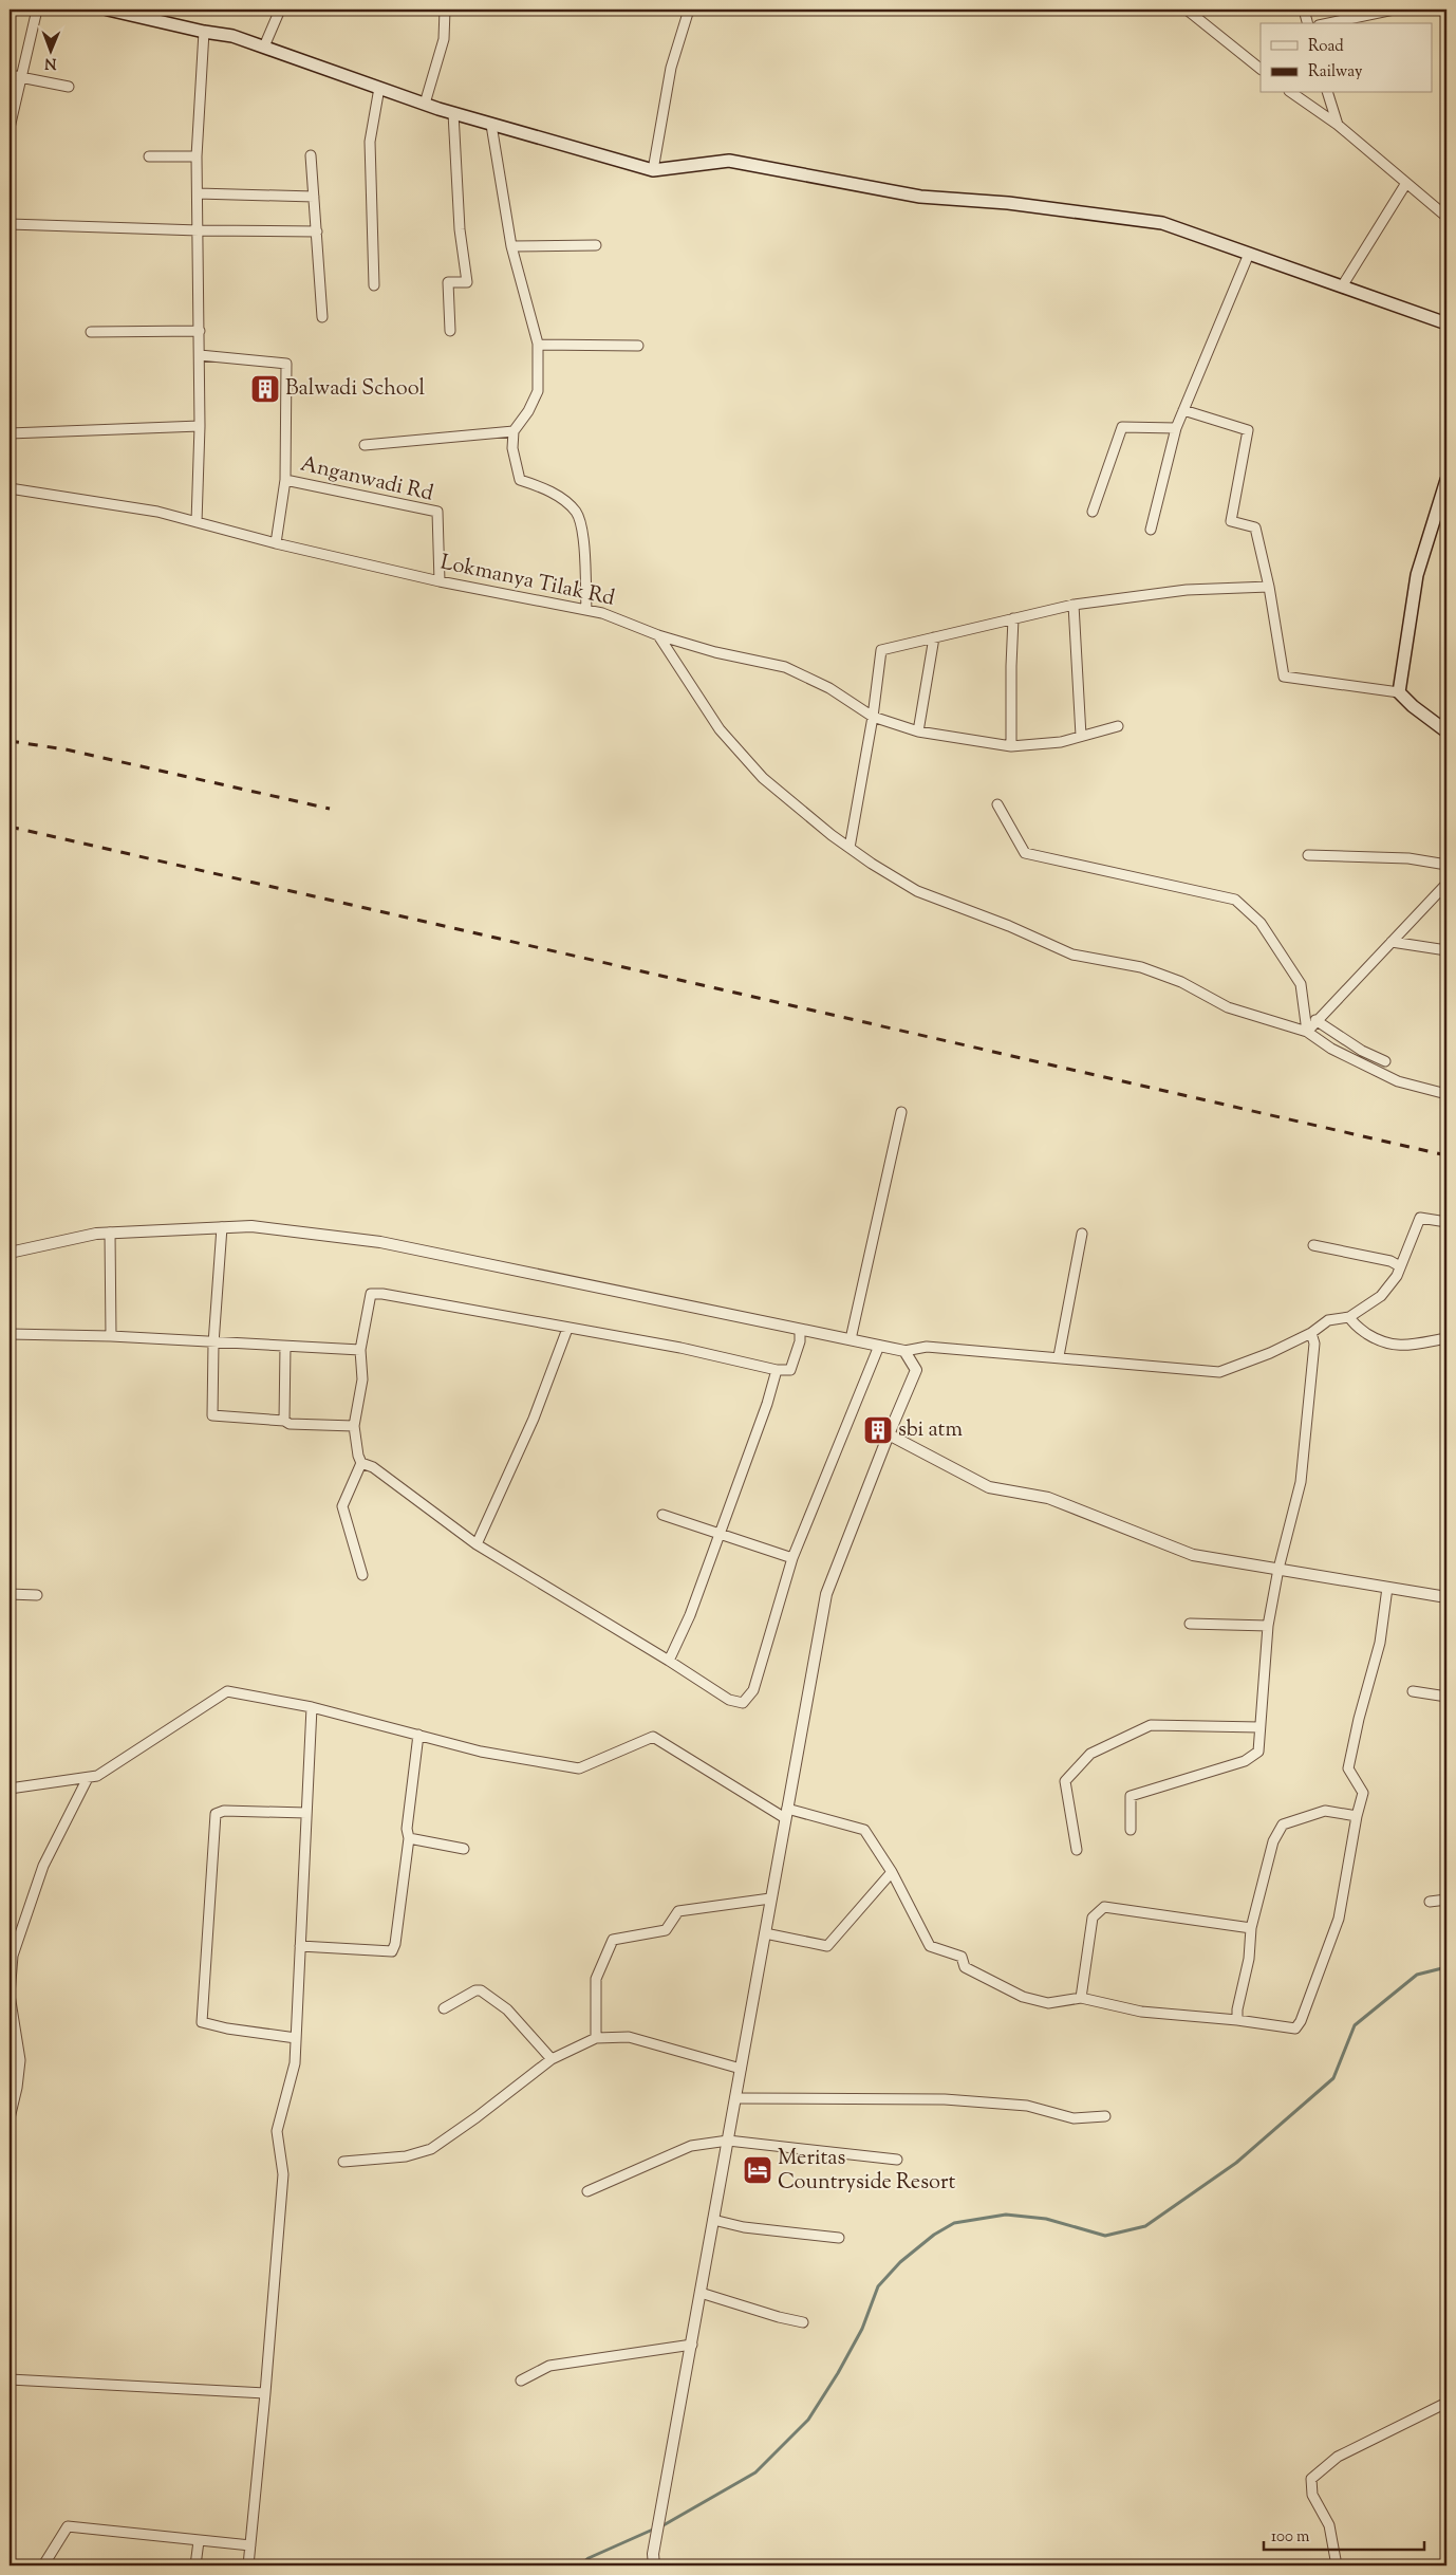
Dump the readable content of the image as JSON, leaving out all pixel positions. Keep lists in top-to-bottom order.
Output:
{
  "streets": {
    "street": ["Anganwadi Rd", "Lokmanya Tilak Rd"]
  },
  "crossings": [
    ["Anganwadi Rd", "Lokmanya Tilak Rd"]
  ],
  "places": {
    "building": ["Balwadi School", "sbi atm"],
    "hotel": ["Meritas Countryside Resort"]
  },
  "legend": ["Road", "Railway"],
  "scale_bar": "100 m",
  "north": "bottom"
}
